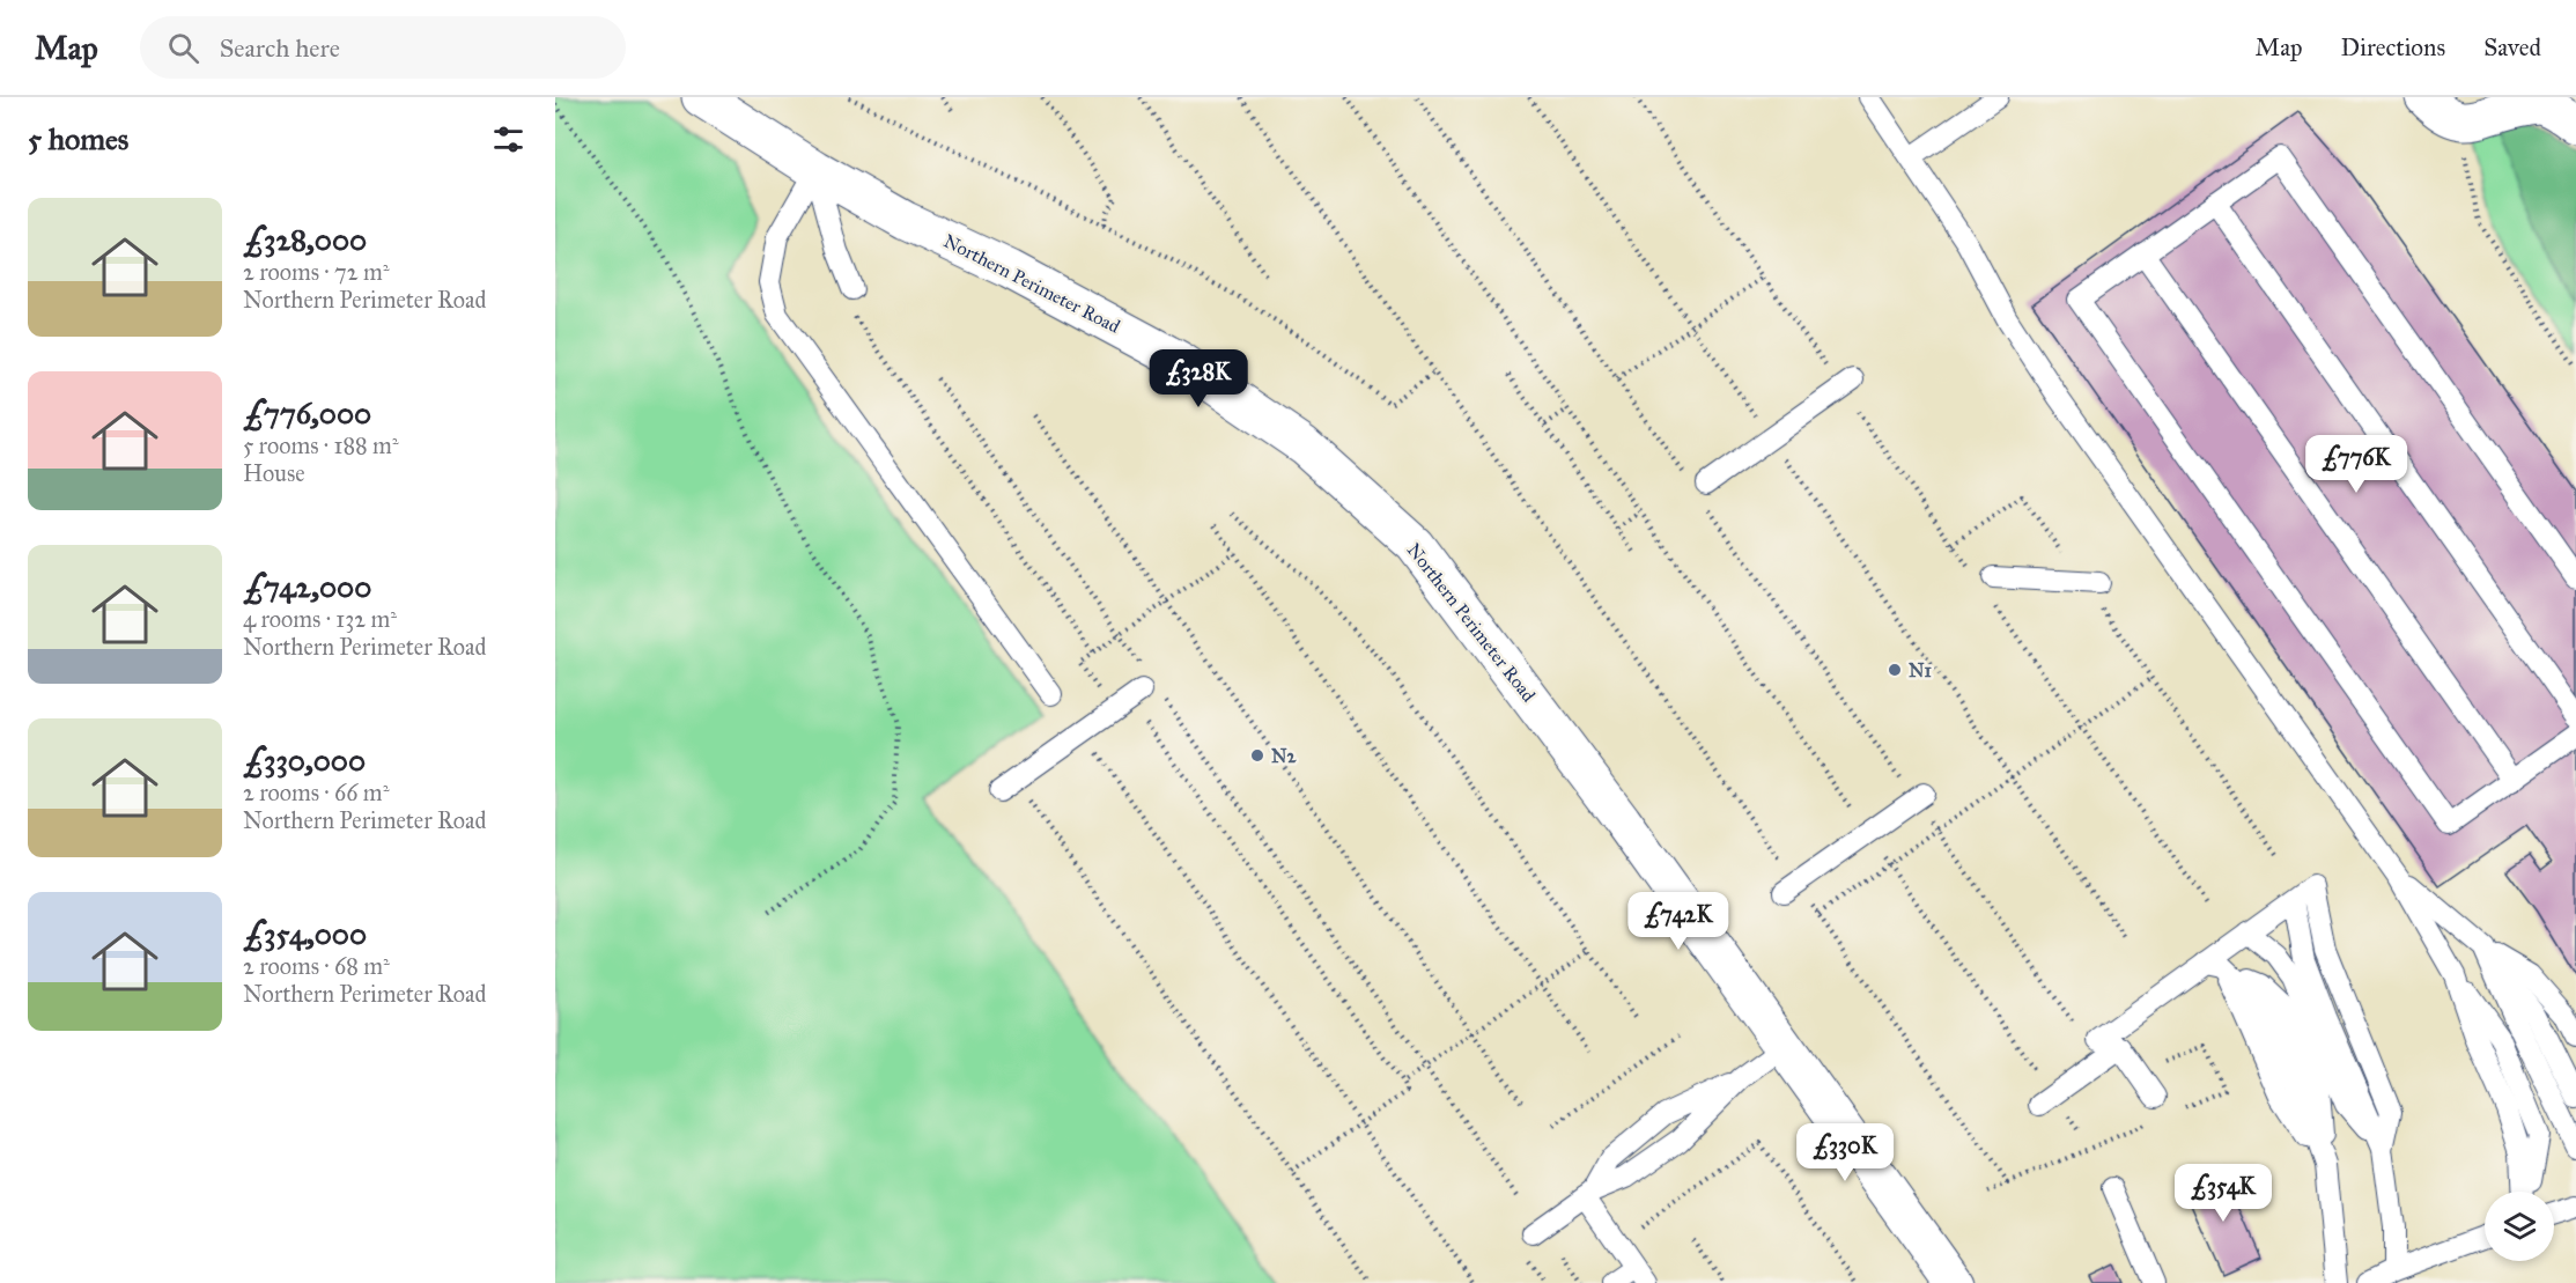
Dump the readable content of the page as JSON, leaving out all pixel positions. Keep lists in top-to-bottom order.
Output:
{
  "streets": {
    "street": ["Northern Perimeter Road"]
  },
  "places": ["N1", "N2"],
  "page": {
    "header": "Map",
    "search": "Search here",
    "nav": ["Map", "Directions", "Saved"],
    "heading": "5 homes",
    "list": [
      {
        "name": "£328,000",
        "note": "2 rooms · 72 m² · Northern Perimeter Road"
      },
      {
        "name": "£776,000",
        "note": "5 rooms · 188 m² · House"
      },
      {
        "name": "£742,000",
        "note": "4 rooms · 132 m² · Northern Perimeter Road"
      },
      {
        "name": "£330,000",
        "note": "2 rooms · 66 m² · Northern Perimeter Road"
      },
      {
        "name": "£354,000",
        "note": "2 rooms · 68 m² · Northern Perimeter Road"
      }
    ],
    "price": [
      "£328K",
      "£776K",
      "£742K",
      "£330K",
      "£354K"
    ]
  }
}
